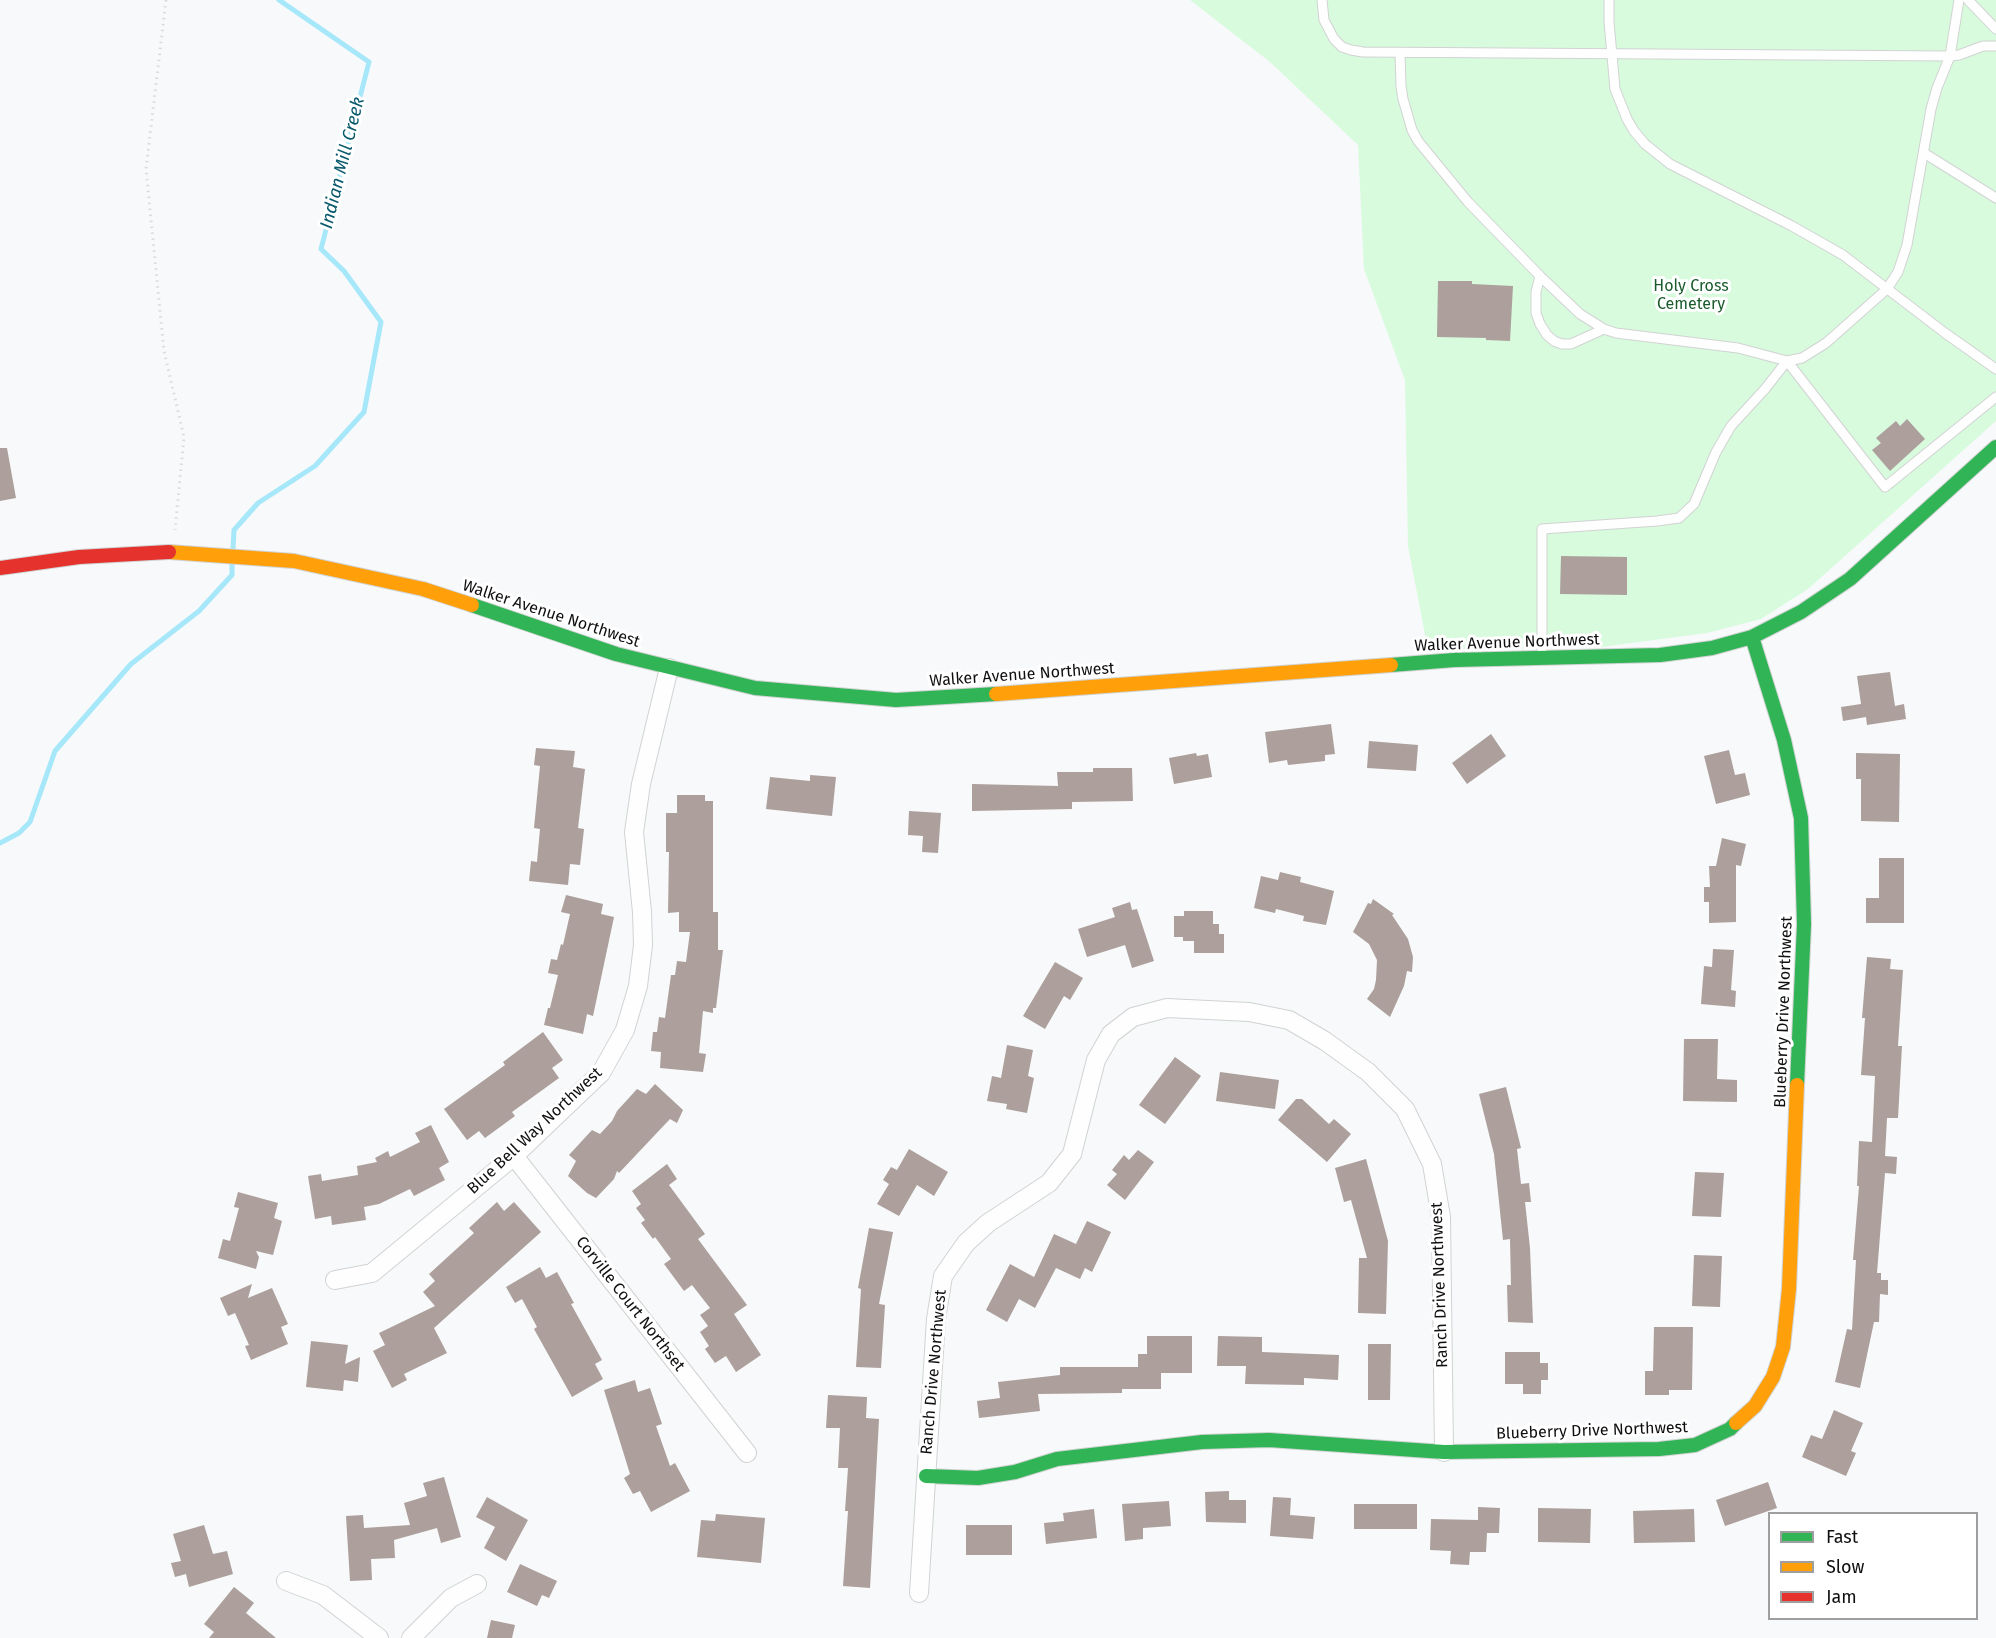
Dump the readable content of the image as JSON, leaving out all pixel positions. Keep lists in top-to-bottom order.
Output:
{
  "streets": {
    "main road": ["Walker Avenue Northwest", "Blueberry Drive Northwest"],
    "street": ["Blue Bell Way Northwest", "Ranch Drive Northwest", "Corville Court Northset"]
  },
  "crossings": [
    ["Walker Avenue Northwest", "Blueberry Drive Northwest"],
    ["Walker Avenue Northwest", "Blue Bell Way Northwest"],
    ["Blueberry Drive Northwest", "Ranch Drive Northwest"],
    ["Blue Bell Way Northwest", "Corville Court Northset"]
  ],
  "water": ["Indian Mill Creek"],
  "parks": ["Holy Cross Cemetery"],
  "legend": ["Fast", "Slow", "Jam"]
}
